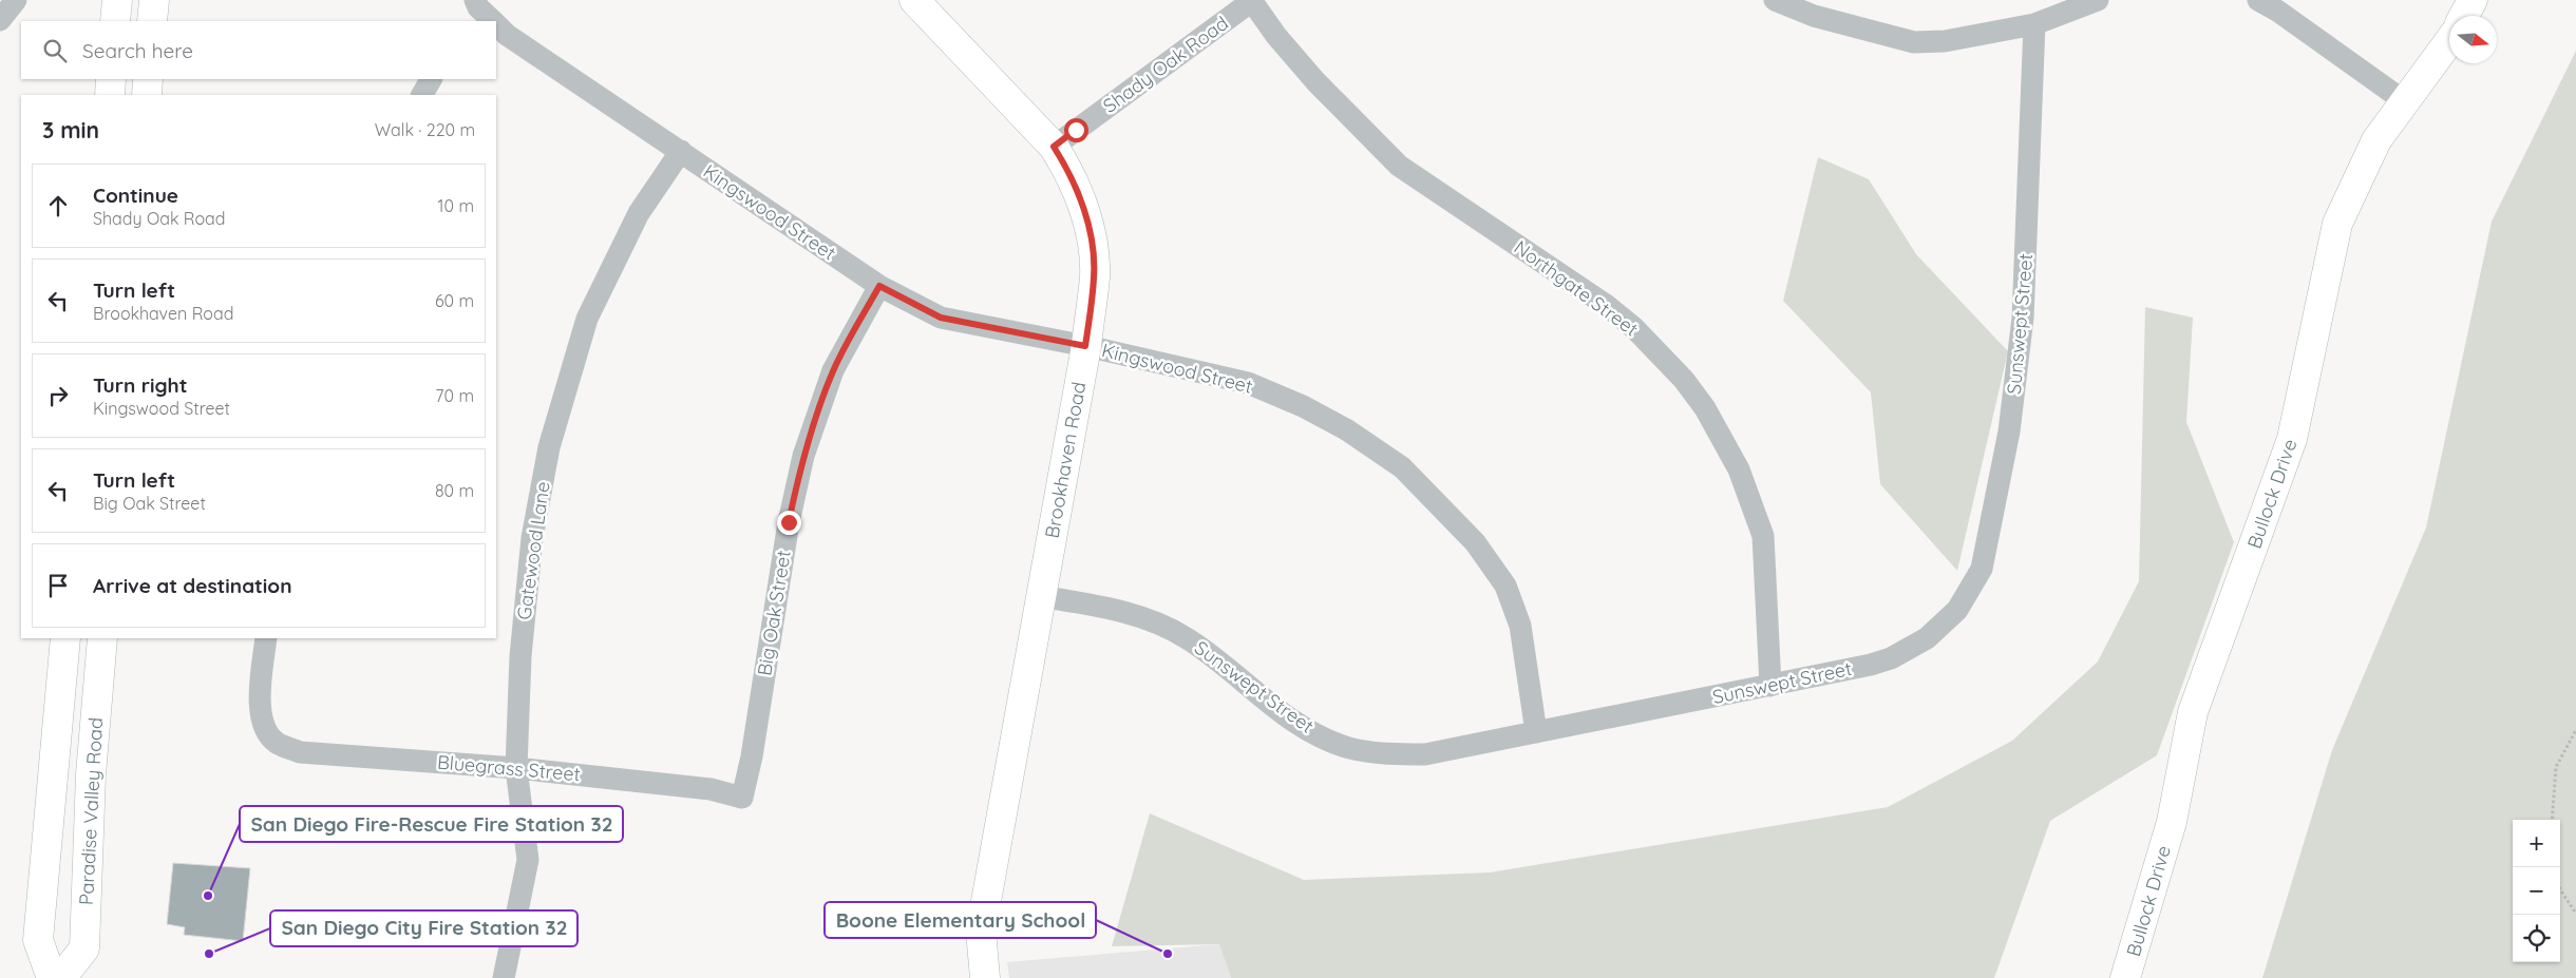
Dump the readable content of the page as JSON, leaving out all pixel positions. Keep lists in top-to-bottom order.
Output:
{
  "streets": {
    "street": [
      "Shady Oak Road",
      "Kingswood Street",
      "Northgate Street",
      "Sunswept Street",
      "Brookhaven Road",
      "Bullock Drive",
      "Gatewood Lane",
      "Big Oak Street",
      "Bluegrass Street",
      "Paradise Valley Road"
    ]
  },
  "crossings": [
    ["Shady Oak Road", "Northgate Street"],
    ["Shady Oak Road", "Brookhaven Road"],
    ["Kingswood Street", "Sunswept Street"],
    ["Kingswood Street", "Brookhaven Road"],
    ["Kingswood Street", "Gatewood Lane"],
    ["Kingswood Street", "Big Oak Street"],
    ["Northgate Street", "Sunswept Street"],
    ["Sunswept Street", "Brookhaven Road"],
    ["Gatewood Lane", "Bluegrass Street"],
    ["Big Oak Street", "Bluegrass Street"]
  ],
  "places": ["San Diego Fire-Rescue Fire Station 32", "San Diego City Fire Station 32", "Boone Elementary School"],
  "north": "right",
  "page": {
    "search": "Search here",
    "heading": ["3 min", "Walk · 220 m"],
    "list": [
      ["Continue", "Shady Oak Road", "10 m"],
      ["Turn left", "Brookhaven Road", "60 m"],
      ["Turn right", "Kingswood Street", "70 m"],
      ["Turn left", "Big Oak Street", "80 m"],
      "Arrive at destination"
    ],
    "map_buttons": ["+", "−"]
  }
}
